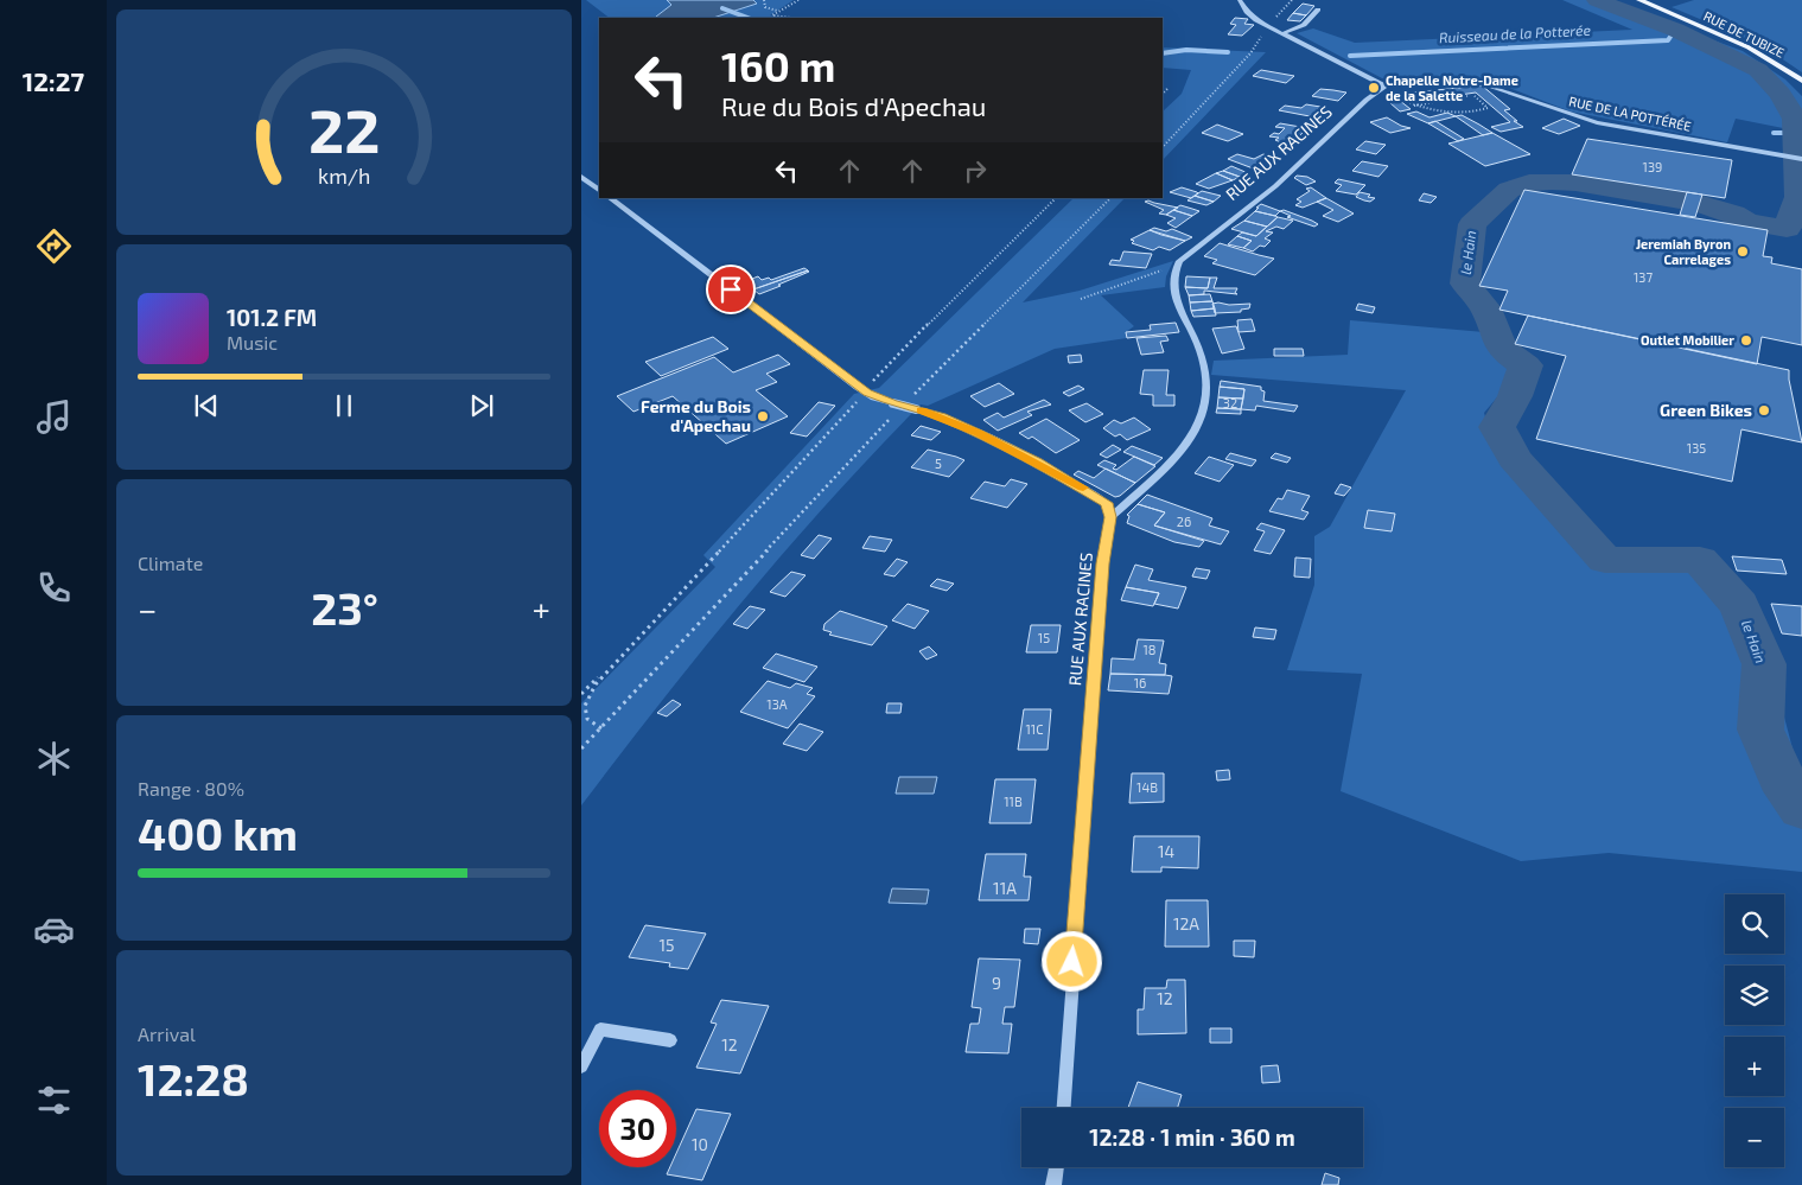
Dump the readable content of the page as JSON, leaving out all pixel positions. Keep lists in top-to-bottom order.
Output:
{
  "streets": {
    "main road": ["RUE DE TUBIZE"],
    "street": ["RUE DE LA POTTÉRÉE", "RUE AUX RACINES"]
  },
  "crossings": [
    ["RUE DE LA POTTÉRÉE", "RUE AUX RACINES"]
  ],
  "water": ["Ruisseau de la Potterée", "le Hain"],
  "places": [
    "Chapelle Notre-Dame de la Salette",
    "Jeremiah Byron Carrelages",
    "Outlet Mobilier",
    "Green Bikes",
    "Ferme du Bois d'Apechau"
  ],
  "house_numbers": [
    "139",
    "137",
    "32",
    "135",
    "5",
    "26",
    "15",
    "18",
    "16",
    "13A",
    "11C",
    "14B",
    "11B",
    "14",
    "11A",
    "12A",
    "15",
    "9",
    "12",
    "12",
    "10"
  ],
  "page": {
    "tabs": "12:27",
    "turn": ["160 m", "Rue du Bois d'Apechau"],
    "song": ["101.2 FM", "Music"],
    "tile": [
      "Climate",
      ["Range · 80%", "400 km"],
      ["Arrival", "12:28"]
    ],
    "heat": ["−", "23°", "+"],
    "map_buttons": ["+", "−"],
    "limit": "30",
    "trip": "12:28 · 1 min · 360 m",
    "gauge": ["22", "km/h"]
  }
}
